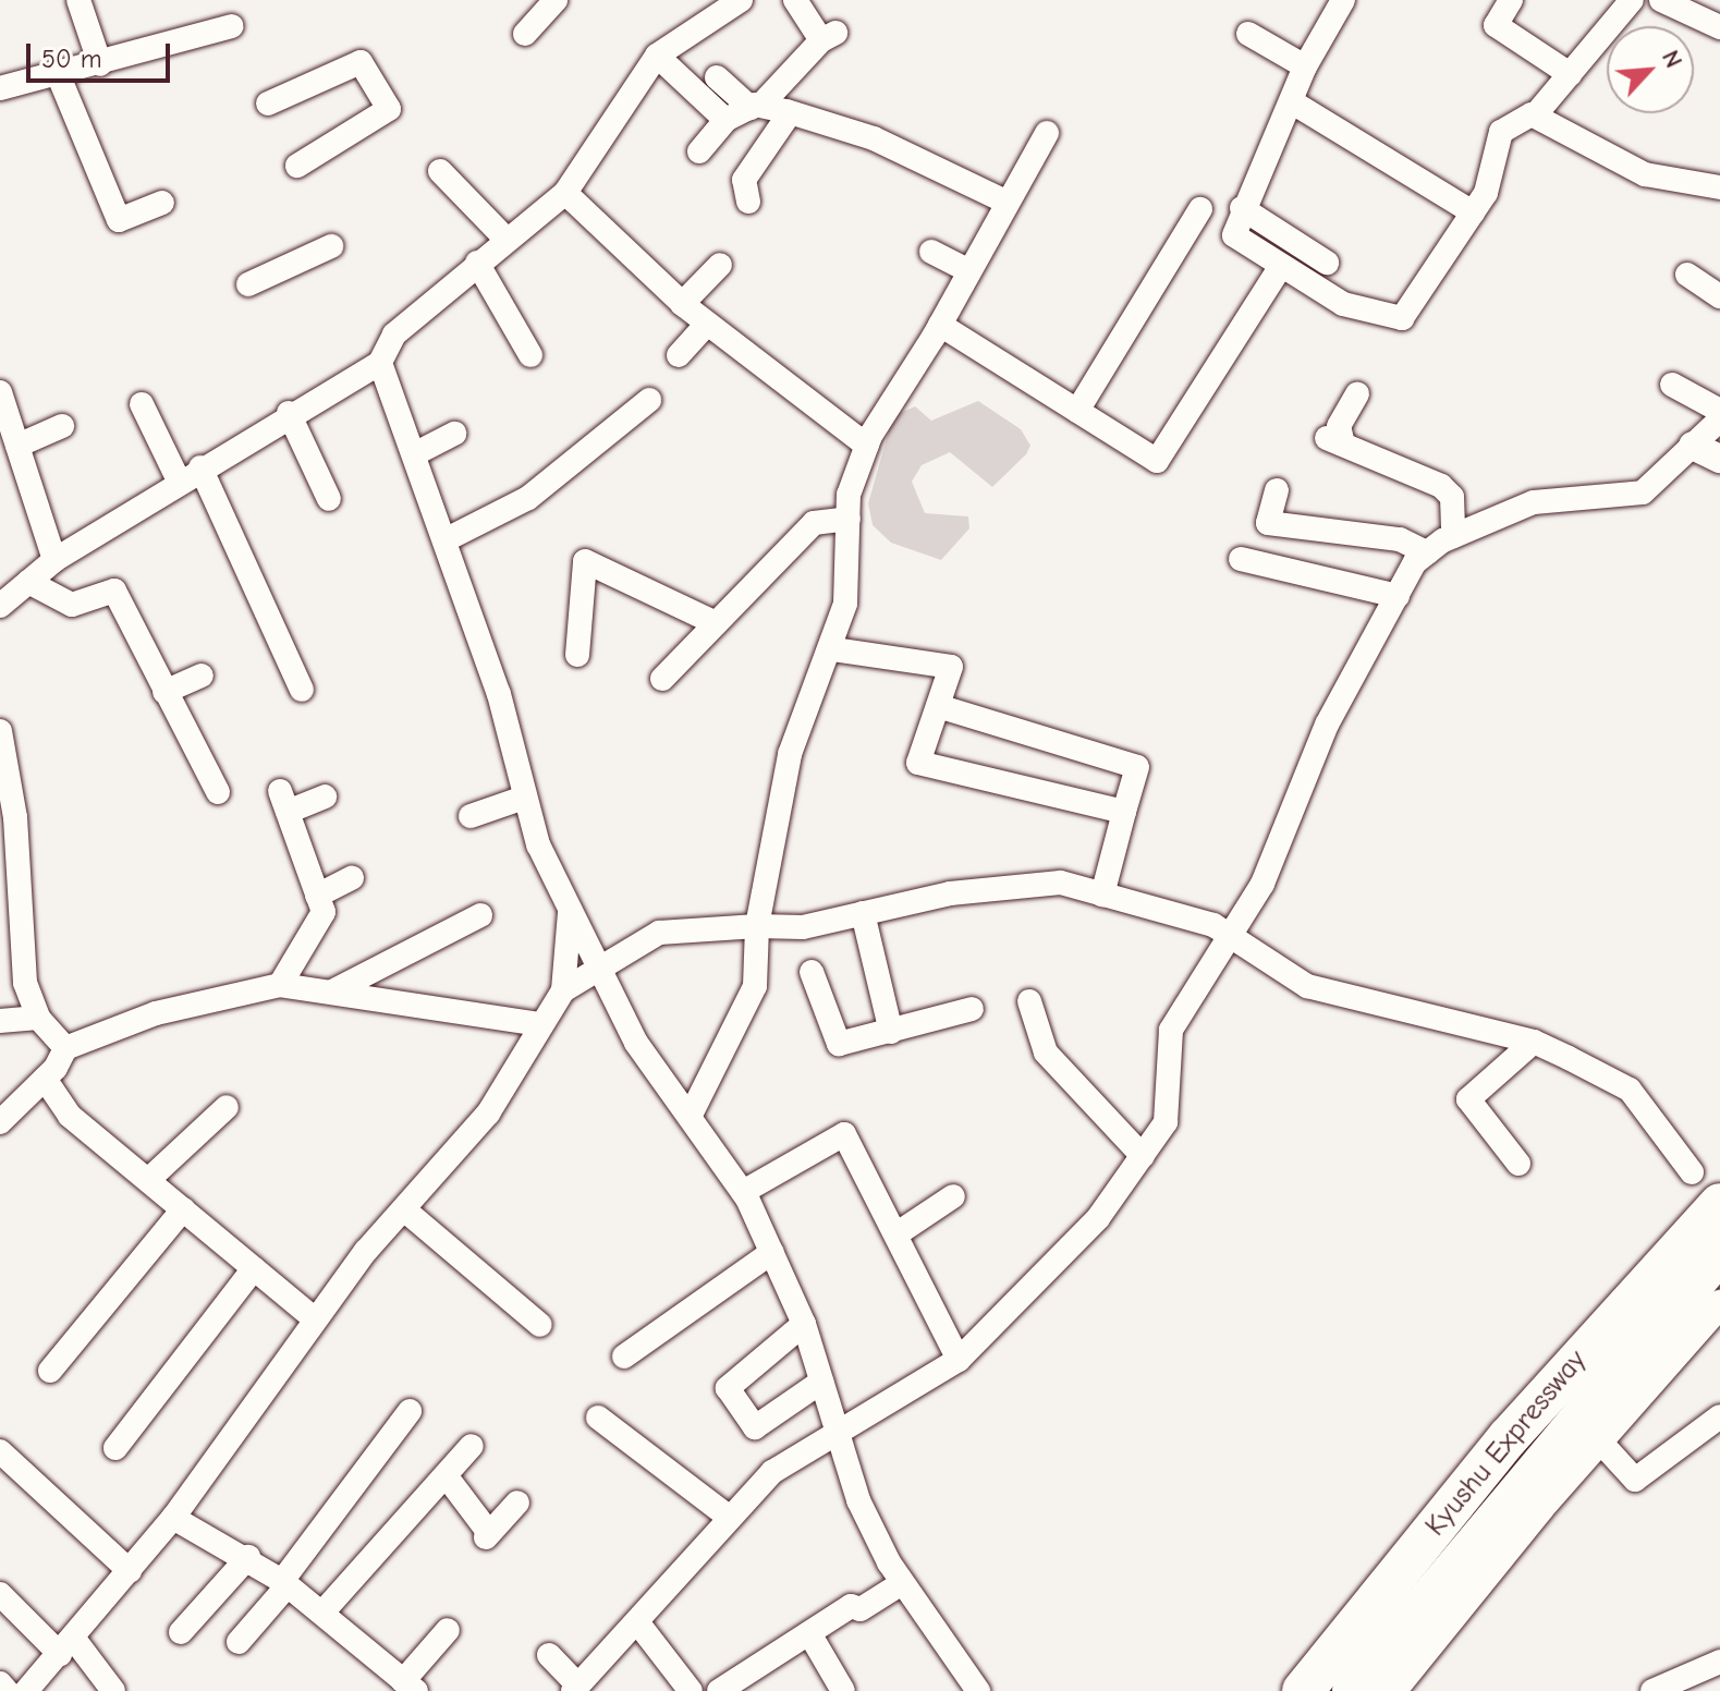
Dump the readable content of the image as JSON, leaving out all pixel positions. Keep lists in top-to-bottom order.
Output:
{
  "streets": {
    "highway": ["Kyushu Expressway"]
  },
  "scale_bar": "50 m",
  "north": "top right"
}
